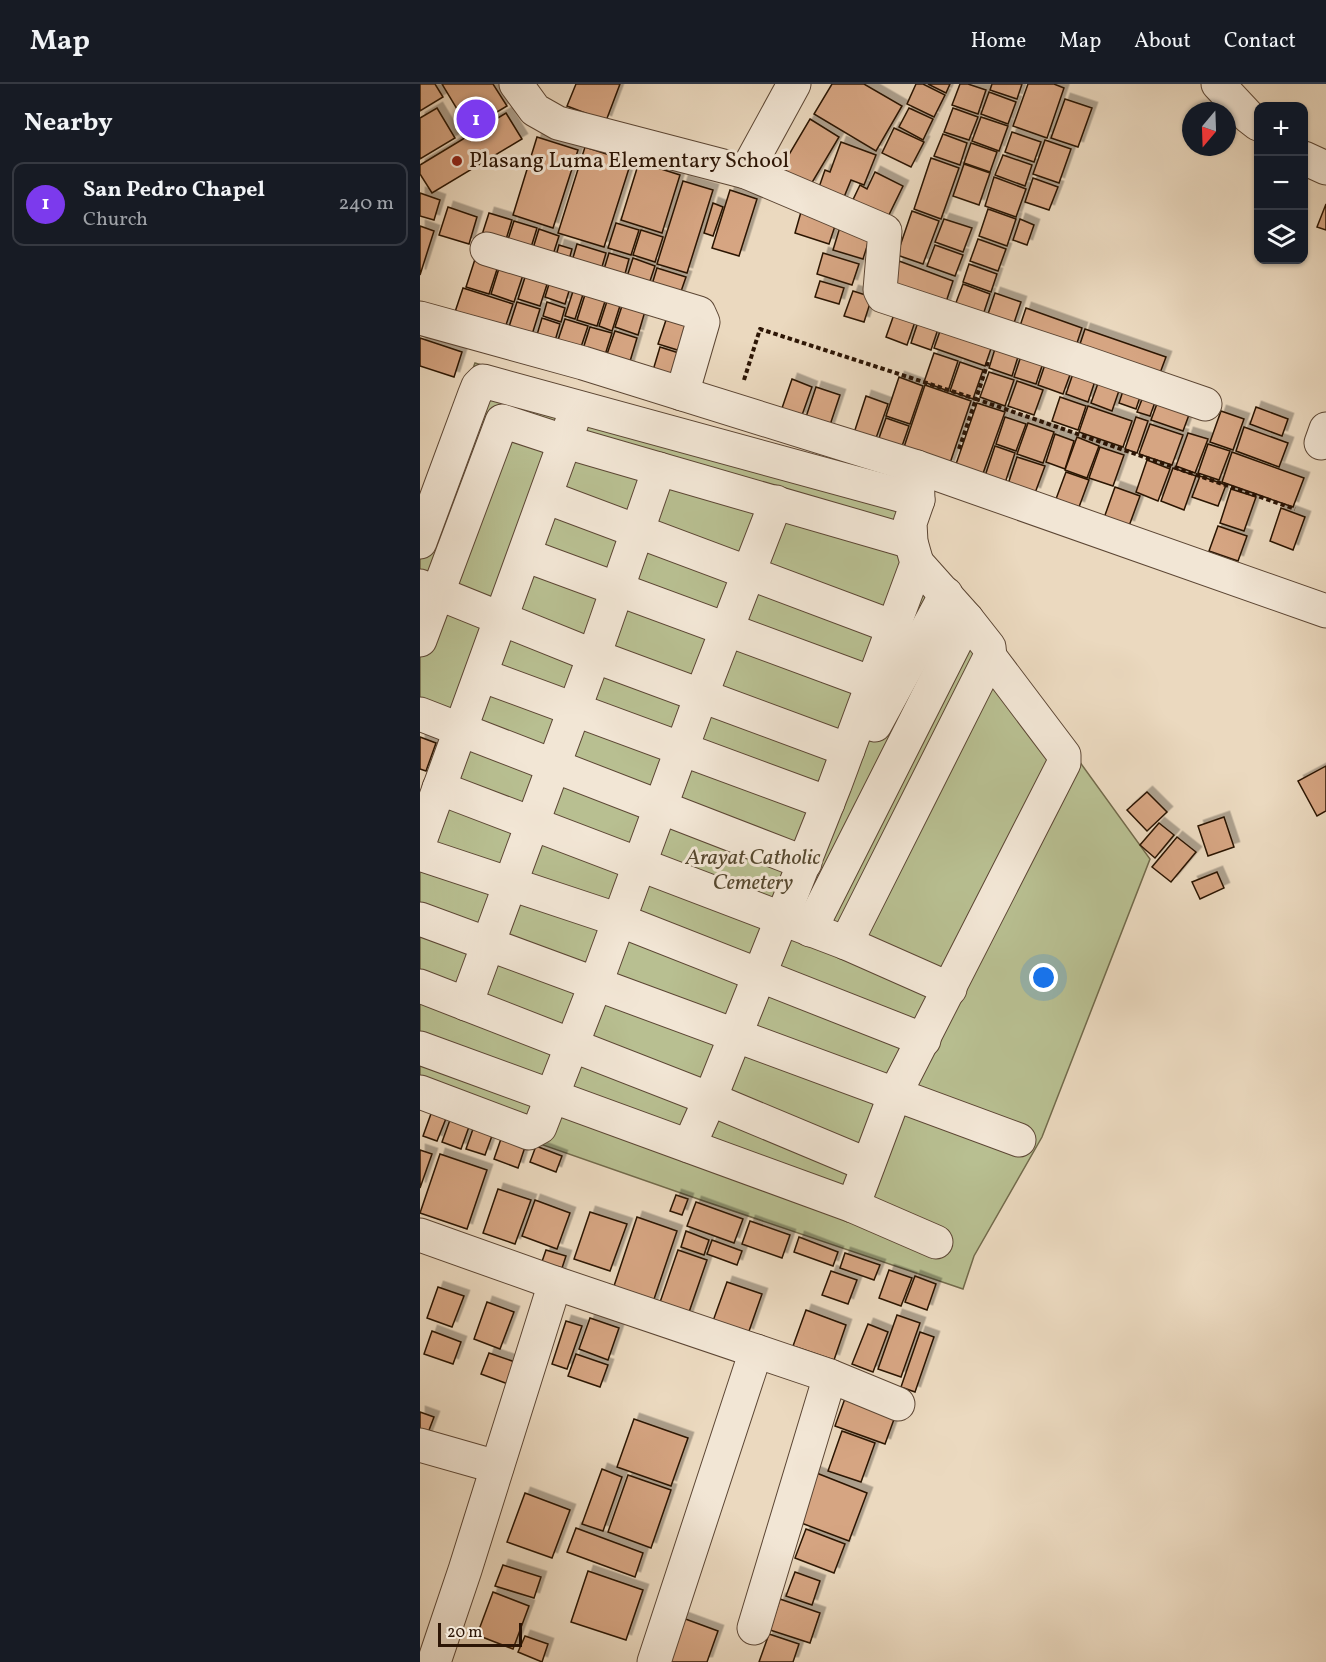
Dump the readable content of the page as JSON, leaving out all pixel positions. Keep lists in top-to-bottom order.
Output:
{
  "parks": ["Arayat Catholic Cemetery"],
  "places": ["Plasang Luma Elementary School"],
  "scale_bar": "20 m",
  "north": "bottom",
  "page": {
    "header": "Map",
    "nav": [
      "Home",
      "Map",
      "About",
      "Contact"
    ],
    "heading": "Nearby",
    "pins": "1",
    "map_buttons": ["+", "−"],
    "list": [
      {
        "mark": "1",
        "name": "San Pedro Chapel",
        "note": "Church",
        "value": "240 m"
      }
    ],
    "scale": "20 m"
  }
}
